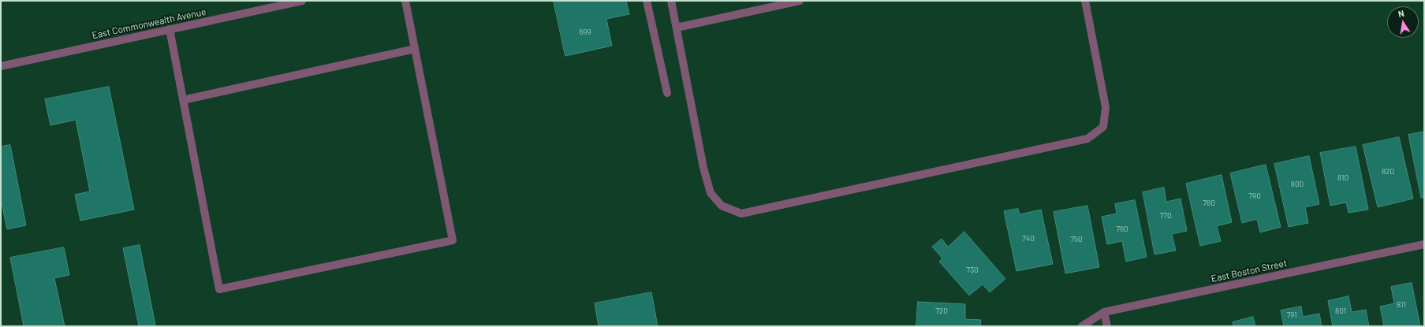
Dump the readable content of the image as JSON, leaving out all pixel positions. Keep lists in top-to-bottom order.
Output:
{
  "streets": {
    "street": ["East Commonwealth Avenue", "East Boston Street"]
  },
  "house_numbers": [
    "699",
    "820",
    "810",
    "800",
    "790",
    "780",
    "770",
    "760",
    "740",
    "750",
    "730",
    "811",
    "720",
    "801",
    "791"
  ],
  "north": "top"
}
